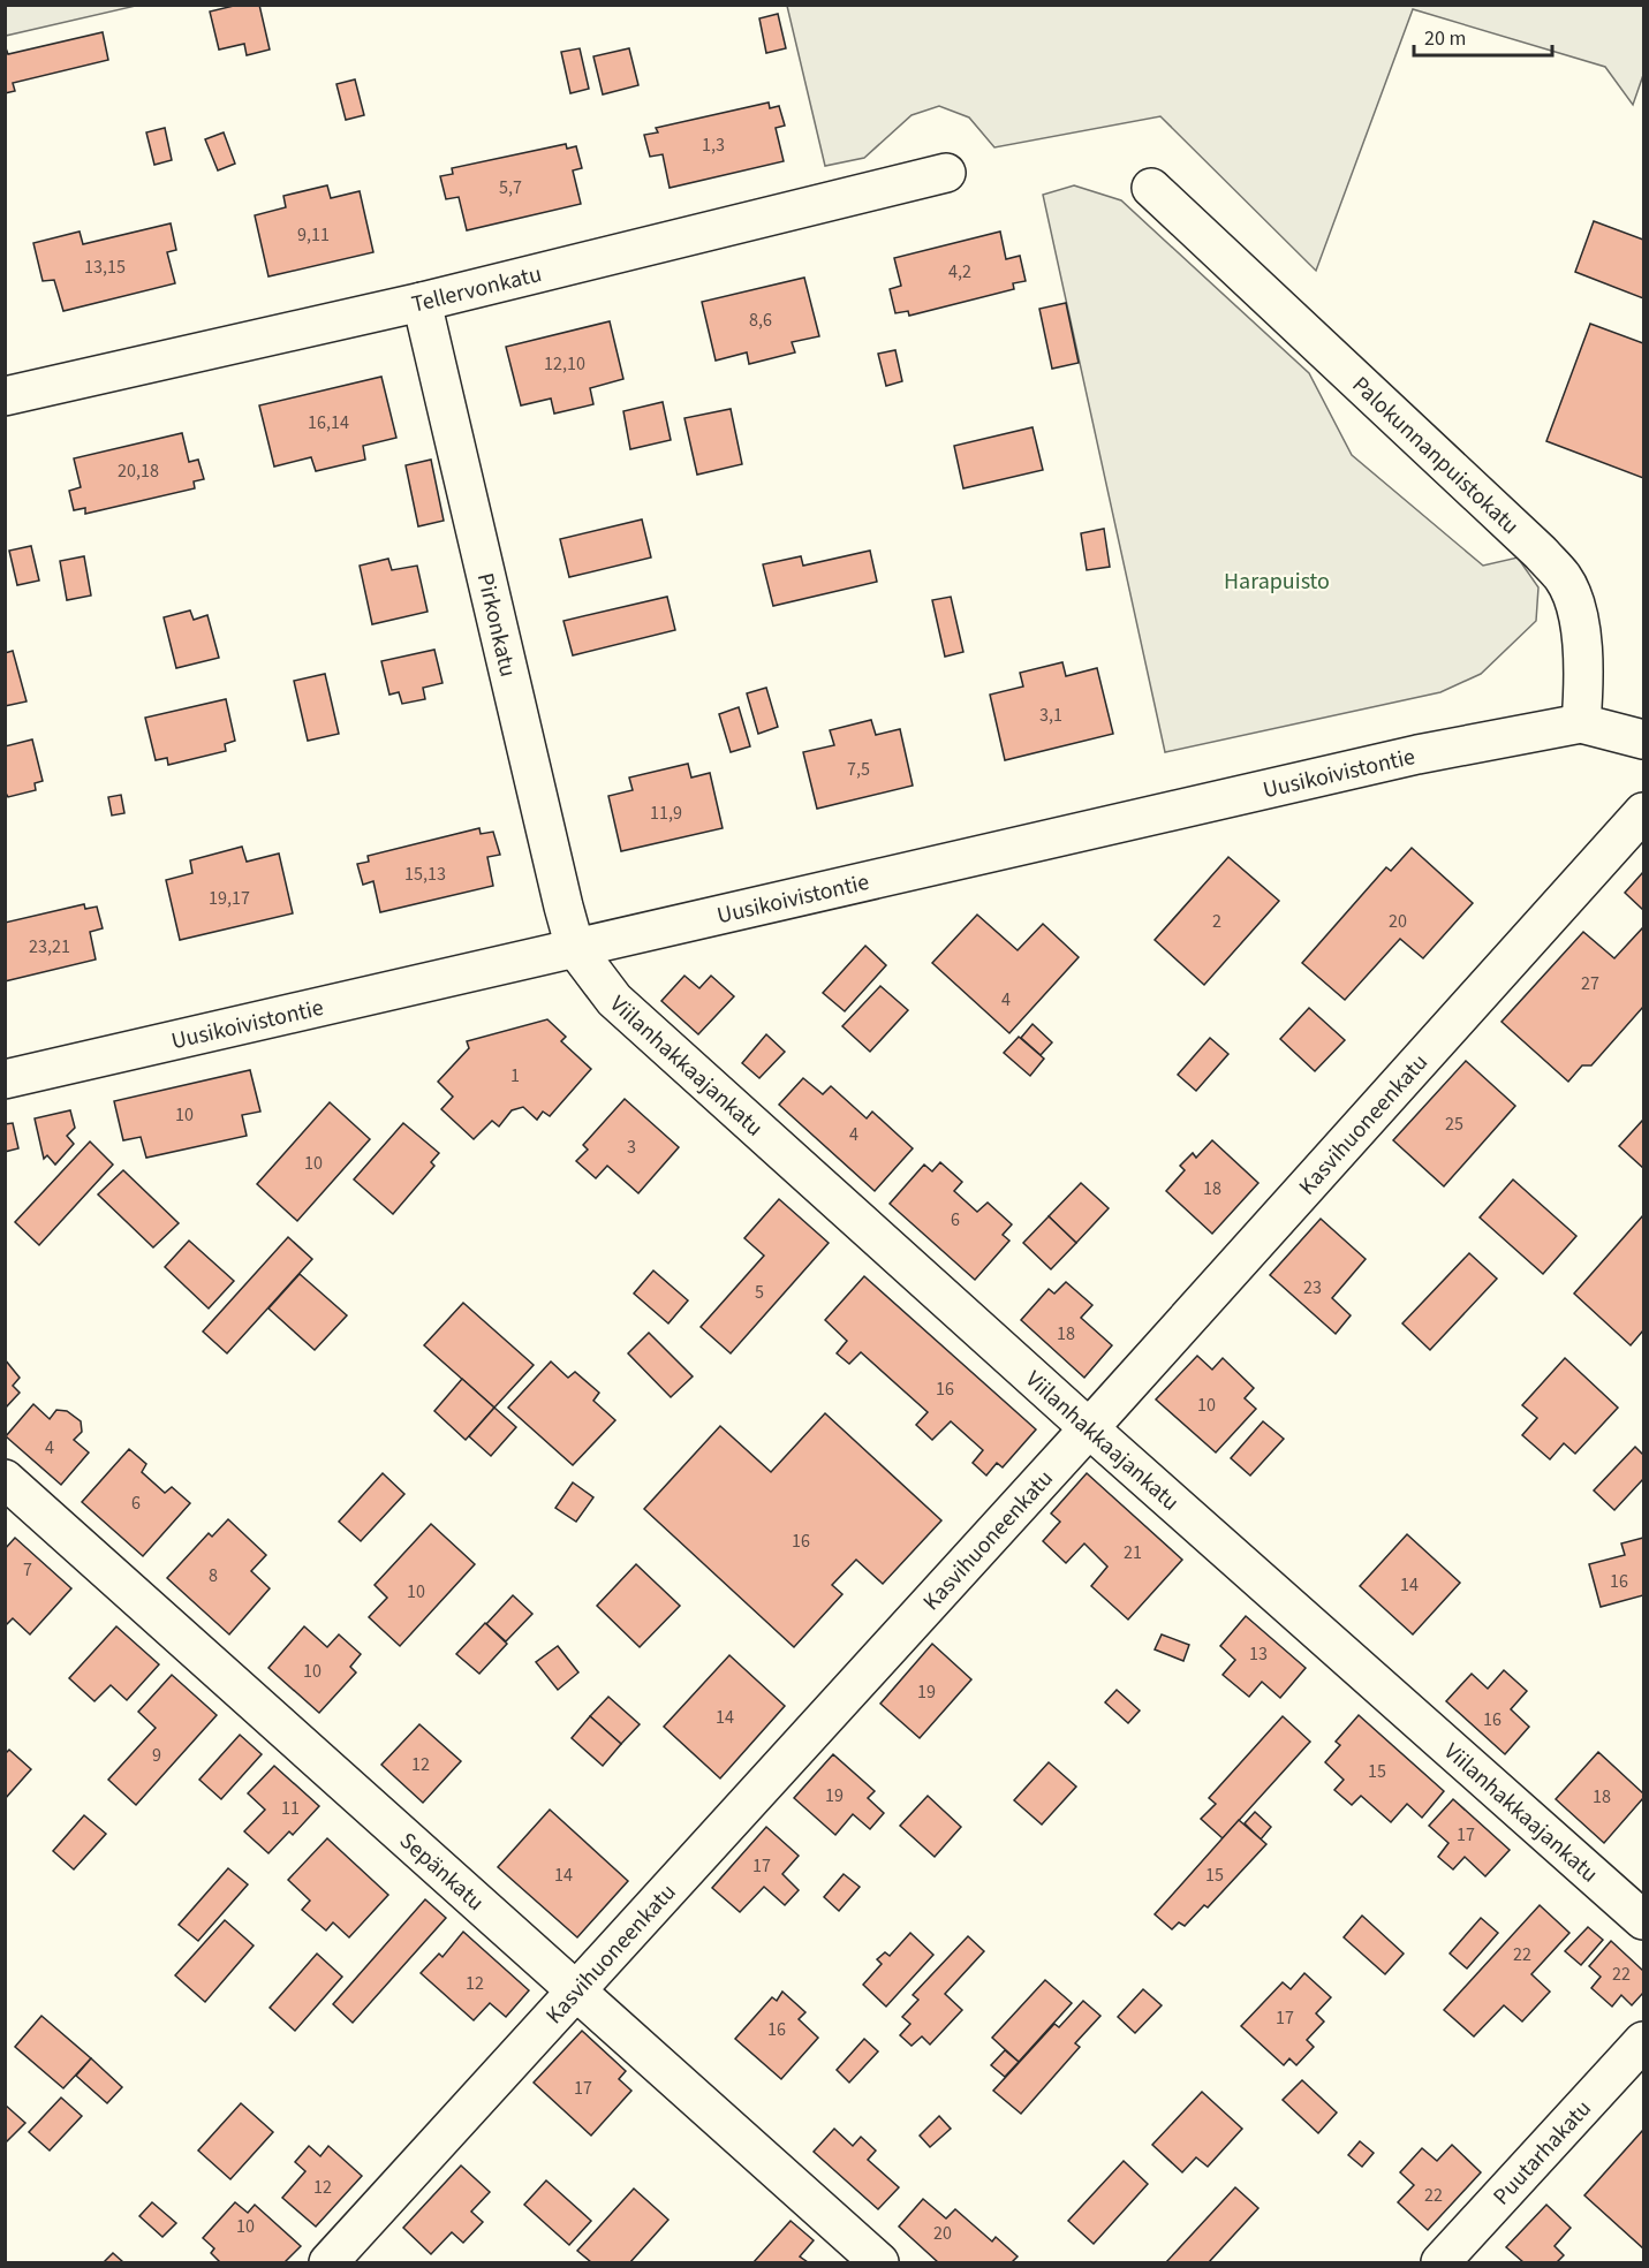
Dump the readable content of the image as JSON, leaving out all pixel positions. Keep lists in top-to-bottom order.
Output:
{
  "streets": {
    "street": [
      "Tellervonkatu",
      "Palokunnanpuistokatu",
      "Pirkonkatu",
      "Uusikoivistontie",
      "Viilanhakkaajankatu",
      "Kasvihuoneenkatu",
      "Sepänkatu",
      "Puutarhakatu"
    ]
  },
  "crossings": [
    ["Tellervonkatu", "Pirkonkatu"],
    ["Palokunnanpuistokatu", "Uusikoivistontie"],
    ["Pirkonkatu", "Uusikoivistontie"],
    ["Pirkonkatu", "Viilanhakkaajankatu"],
    ["Uusikoivistontie", "Viilanhakkaajankatu"],
    ["Viilanhakkaajankatu", "Kasvihuoneenkatu"],
    ["Kasvihuoneenkatu", "Sepänkatu"]
  ],
  "parks": ["Harapuisto"],
  "house_numbers": [
    "1,3",
    "5,7",
    "9,11",
    "13,15",
    "4,2",
    "8,6",
    "12,10",
    "16,14",
    "20,18",
    "3,1",
    "7,5",
    "11,9",
    "15,13",
    "19,17",
    "2",
    "20",
    "23,21",
    "27",
    "4",
    "1",
    "10",
    "25",
    "4",
    "3",
    "10",
    "18",
    "6",
    "23",
    "5",
    "18",
    "16",
    "10",
    "4",
    "6",
    "16",
    "21",
    "7",
    "8",
    "16",
    "14",
    "10",
    "13",
    "10",
    "19",
    "14",
    "16",
    "9",
    "12",
    "15",
    "19",
    "18",
    "11",
    "17",
    "17",
    "14",
    "15",
    "22",
    "22",
    "12",
    "17",
    "16",
    "17",
    "12",
    "22",
    "10",
    "20"
  ],
  "scale_bar": "20 m"
}
